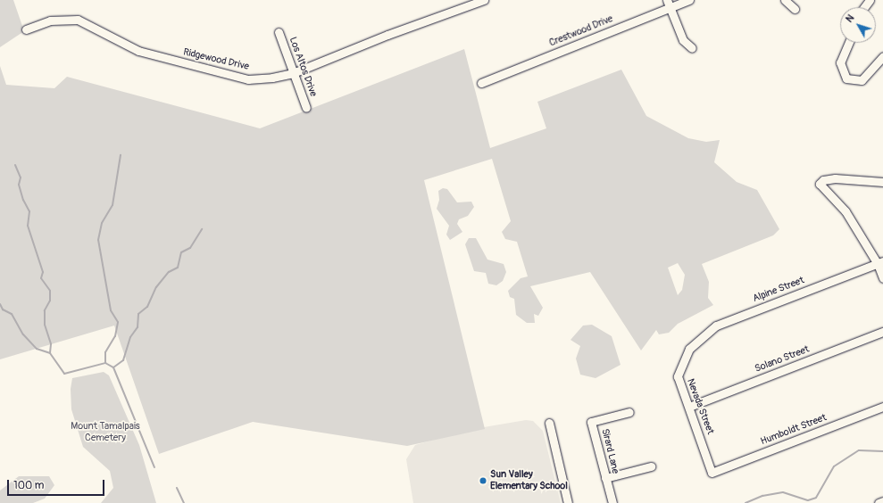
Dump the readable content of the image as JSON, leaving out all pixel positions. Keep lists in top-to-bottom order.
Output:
{
  "streets": {
    "street": [
      "Crestwood Drive",
      "Ridgewood Drive",
      "Los Altos Drive",
      "Alpine Street",
      "Solano Street",
      "Nevada Street",
      "Humboldt Street",
      "Sirard Lane"
    ]
  },
  "crossings": [
    ["Ridgewood Drive", "Los Altos Drive"],
    ["Alpine Street", "Nevada Street"],
    ["Solano Street", "Nevada Street"],
    ["Nevada Street", "Humboldt Street"]
  ],
  "parks": ["Mount Tamalpais Cemetery"],
  "places": ["Sun Valley Elementary School"],
  "scale_bar": "100 m",
  "north": "top left"
}
